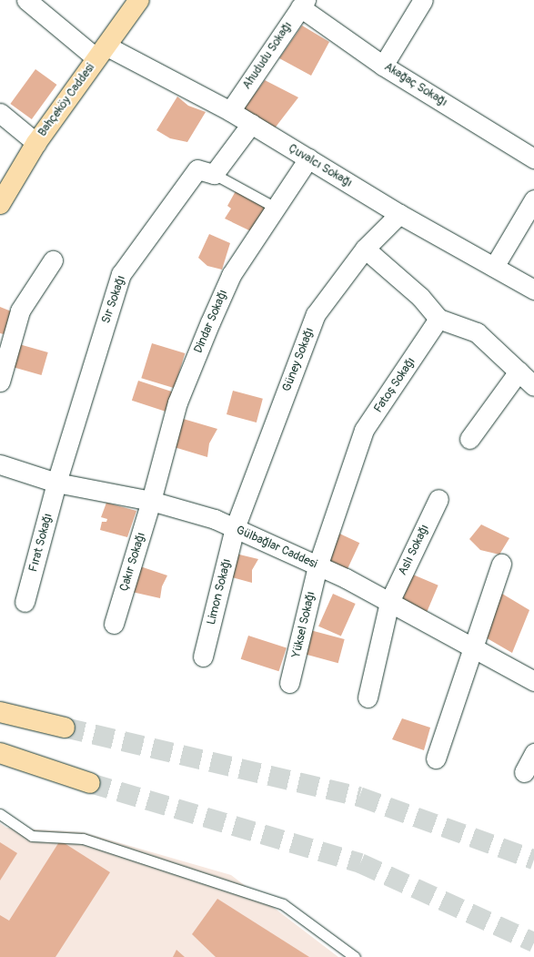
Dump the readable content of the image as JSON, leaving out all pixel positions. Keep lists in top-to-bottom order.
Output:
{
  "streets": {
    "main road": ["Bahçeköy Caddesi"],
    "street": [
      "Ahududu Sokağı",
      "Akağaç Sokağı",
      "Çuvalcı Sokağı",
      "Sır Sokağı",
      "Dindar Sokağı",
      "Güney Sokağı",
      "Fatoş Sokağı",
      "Fırat Sokağı",
      "Gülbağlar Caddesi",
      "Aslı Sokağı",
      "Çakır Sokağı",
      "Limon Sokağı",
      "Yüksel Sokağı"
    ]
  },
  "crossings": [
    ["Ahududu Sokağı", "Akağaç Sokağı"],
    ["Ahududu Sokağı", "Çuvalcı Sokağı"],
    ["Bahçeköy Caddesi", "Çuvalcı Sokağı"],
    ["Çuvalcı Sokağı", "Dindar Sokağı"],
    ["Çuvalcı Sokağı", "Güney Sokağı"],
    ["Sır Sokağı", "Fırat Sokağı"],
    ["Sır Sokağı", "Gülbağlar Caddesi"],
    ["Dindar Sokağı", "Gülbağlar Caddesi"],
    ["Dindar Sokağı", "Çakır Sokağı"],
    ["Güney Sokağı", "Gülbağlar Caddesi"],
    ["Güney Sokağı", "Limon Sokağı"],
    ["Fatoş Sokağı", "Gülbağlar Caddesi"],
    ["Fatoş Sokağı", "Yüksel Sokağı"],
    ["Fırat Sokağı", "Gülbağlar Caddesi"],
    ["Gülbağlar Caddesi", "Aslı Sokağı"],
    ["Gülbağlar Caddesi", "Çakır Sokağı"],
    ["Gülbağlar Caddesi", "Limon Sokağı"],
    ["Gülbağlar Caddesi", "Yüksel Sokağı"]
  ]
}
